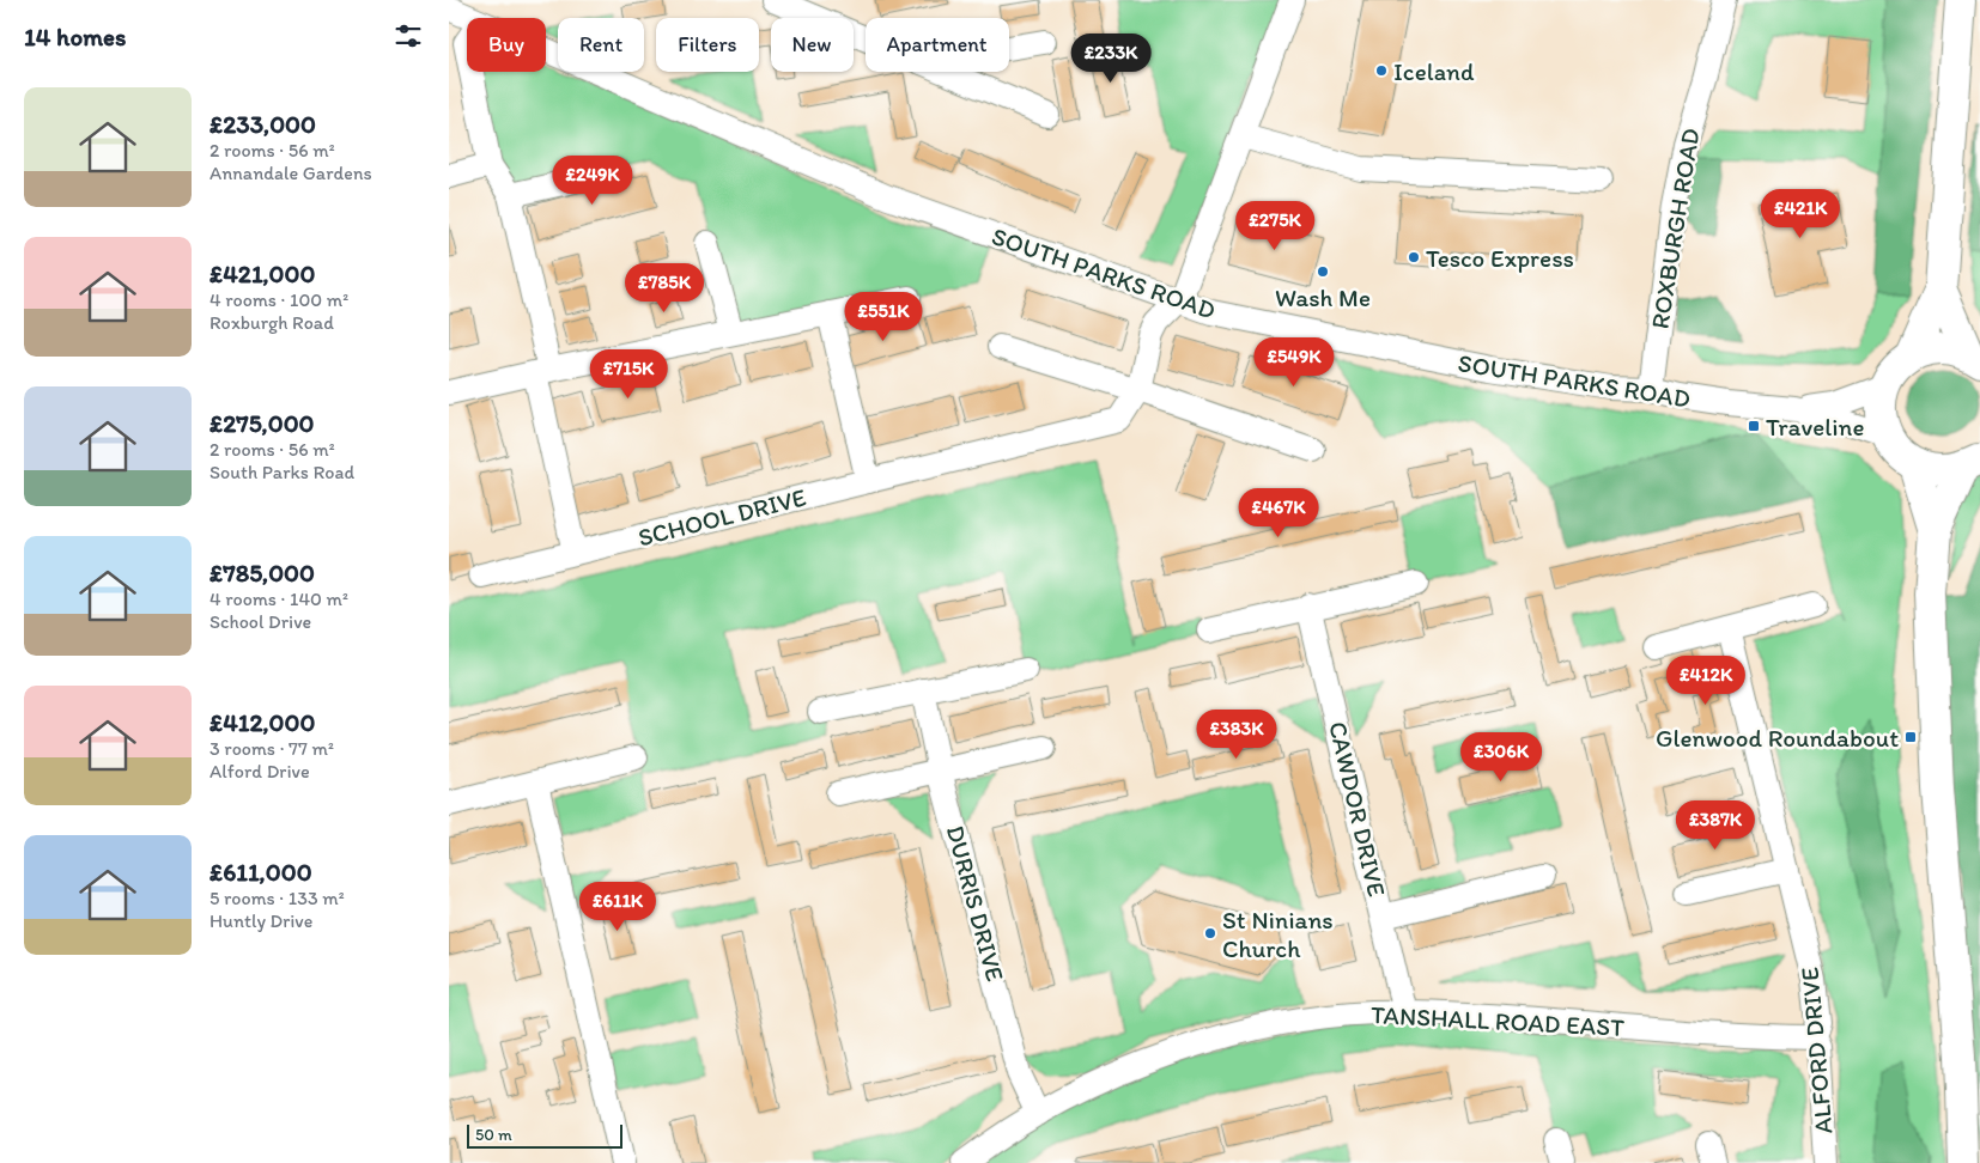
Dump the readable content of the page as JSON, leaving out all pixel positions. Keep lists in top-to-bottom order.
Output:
{
  "streets": {
    "street": [
      "ROXBURGH ROAD",
      "SOUTH PARKS ROAD",
      "SCHOOL DRIVE",
      "CAWDOR DRIVE",
      "DURRIS DRIVE",
      "TANSHALL ROAD EAST",
      "ALFORD DRIVE"
    ]
  },
  "crossings": [
    ["ROXBURGH ROAD", "SOUTH PARKS ROAD"],
    ["SOUTH PARKS ROAD", "SCHOOL DRIVE"],
    ["CAWDOR DRIVE", "TANSHALL ROAD EAST"],
    ["DURRIS DRIVE", "TANSHALL ROAD EAST"],
    ["TANSHALL ROAD EAST", "ALFORD DRIVE"]
  ],
  "places": {
    "other": [
      "Iceland",
      "Tesco Express",
      "Wash Me",
      "St Ninians Church"
    ],
    "transit": ["Traveline", "Glenwood Roundabout"]
  },
  "scale_bar": "50 m",
  "page": {
    "heading": "14 homes",
    "chip": [
      "Buy",
      "Rent",
      "Filters",
      "New",
      "Apartment"
    ],
    "price": [
      "£233K",
      "£249K",
      "£421K",
      "£275K",
      "£785K",
      "£551K",
      "£549K",
      "£715K",
      "£467K",
      "£412K",
      "£383K",
      "£306K",
      "£387K",
      "£611K"
    ],
    "list": [
      {
        "name": "£233,000",
        "note": "2 rooms · 56 m² · Annandale Gardens"
      },
      {
        "name": "£421,000",
        "note": "4 rooms · 100 m² · Roxburgh Road"
      },
      {
        "name": "£275,000",
        "note": "2 rooms · 56 m² · South Parks Road"
      },
      {
        "name": "£785,000",
        "note": "4 rooms · 140 m² · School Drive"
      },
      {
        "name": "£412,000",
        "note": "3 rooms · 77 m² · Alford Drive"
      },
      {
        "name": "£611,000",
        "note": "5 rooms · 133 m² · Huntly Drive"
      }
    ],
    "scale": "50 m"
  }
}
